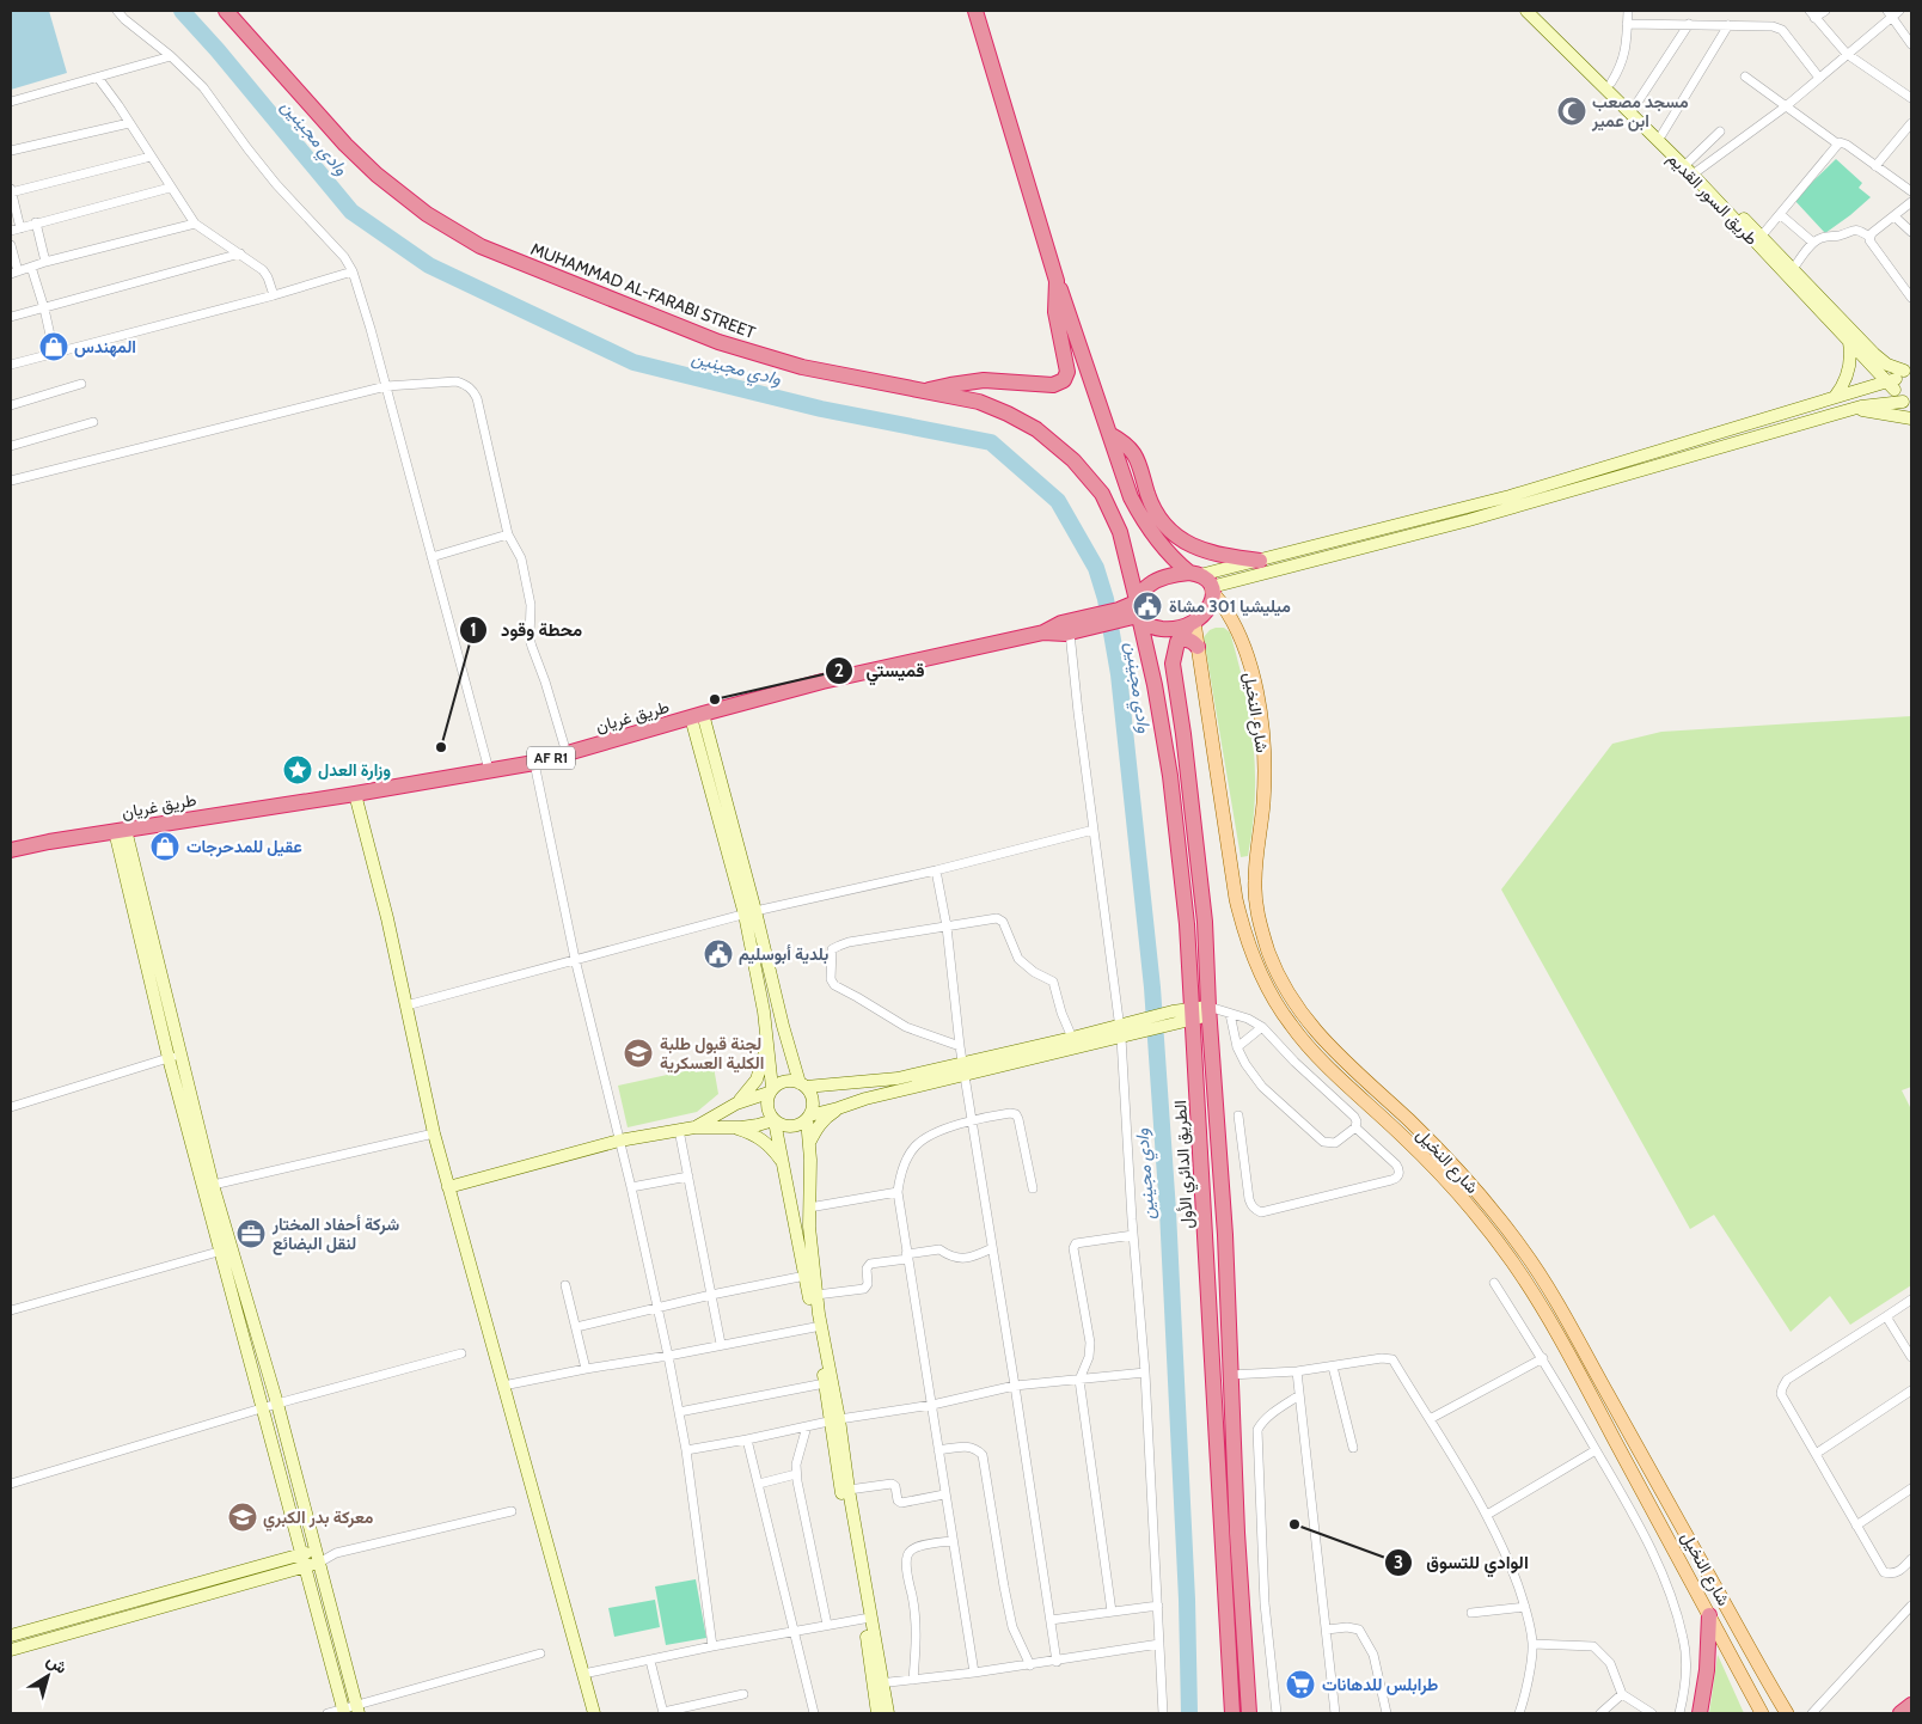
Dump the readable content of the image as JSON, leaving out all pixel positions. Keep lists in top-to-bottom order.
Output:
{
  "streets": {
    "highway": [
      "MUHAMMAD AL-FARABI STREET",
      "طريق غريان",
      "AF R1",
      "الطريق الدائري الأول"
    ],
    "main road": ["شارع النخيل"],
    "street": ["طريق السور القديم"]
  },
  "crossings": [
    ["MUHAMMAD AL-FARABI STREET", "شارع النخيل"],
    ["MUHAMMAD AL-FARABI STREET", "طريق غريان"],
    ["MUHAMMAD AL-FARABI STREET", "الطريق الدائري الأول"],
    ["شارع النخيل", "طريق غريان"],
    ["شارع النخيل", "الطريق الدائري الأول"],
    ["طريق غريان", "الطريق الدائري الأول"]
  ],
  "water": ["وادي مجينين"],
  "places": {
    "mosque": ["مسجد مصعب ابن عمير"],
    "shop": ["المهندس", "عقيل للمدحرجات"],
    "public building": ["ميليشيا 301 مشاة", "بلدية أبوسليم"],
    "other": ["قميستي", "محطة وقود", "الوادي للتسوق"],
    "place": ["وزارة العدل"],
    "school or university": ["لجنة قبول طلبة الكلية العسكرية", "معركة بدر الكبري"],
    "office": ["شركة أحفاد المختار لنقل البضائع"],
    "supermarket": ["طرابلس للدهانات"]
  },
  "north": "top right"
}
